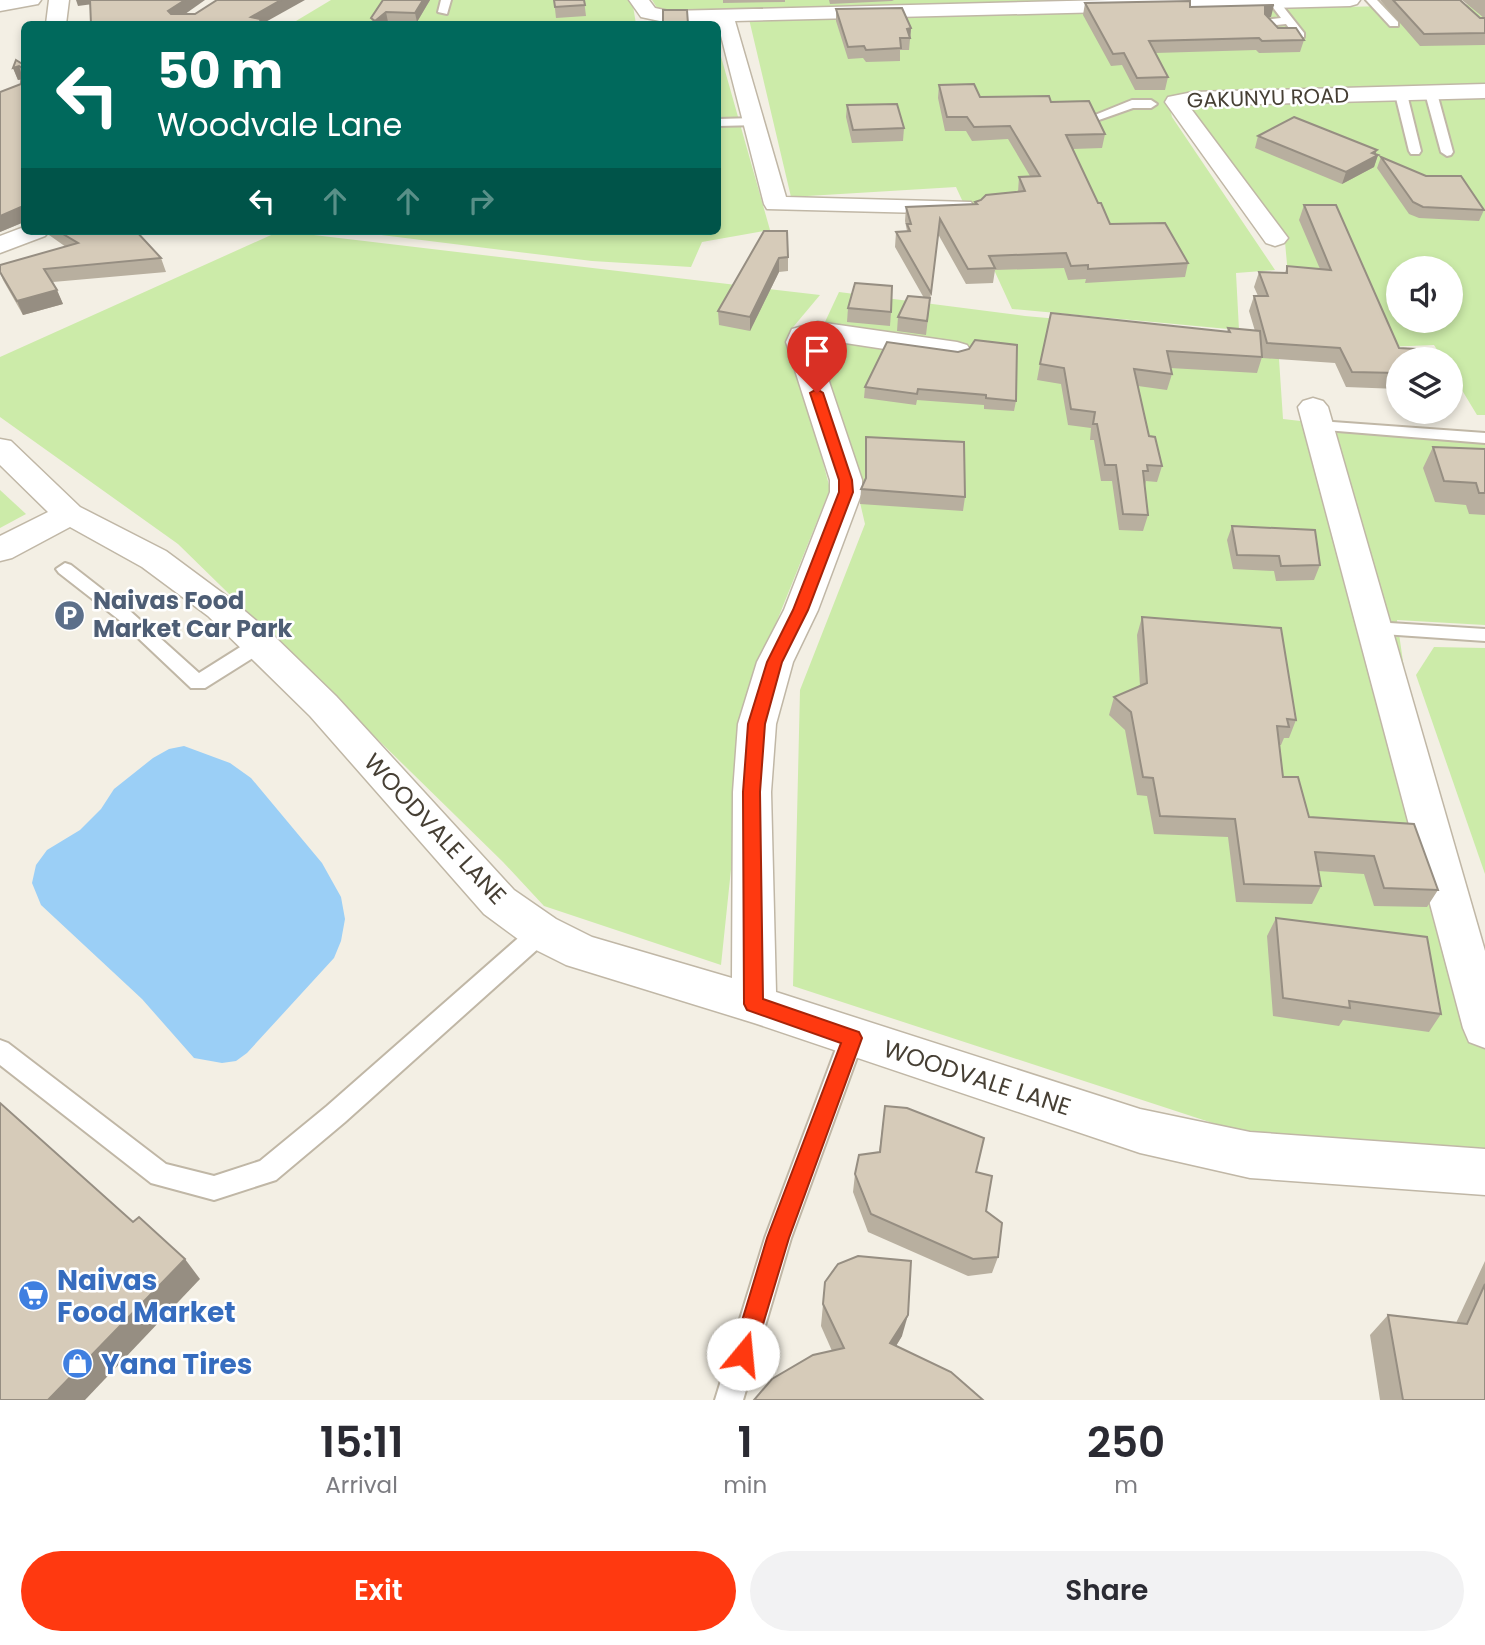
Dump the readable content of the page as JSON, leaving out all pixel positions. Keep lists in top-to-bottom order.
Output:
{
  "streets": {
    "street": ["GAKUNYU ROAD", "WOODVALE LANE"]
  },
  "places": {
    "parking": ["Naivas Food Market Car Park"],
    "supermarket": ["Naivas Food Market"],
    "shop": ["Yana Tires"]
  },
  "page": {
    "turn": ["50 m", "Woodvale Lane"],
    "eta": [
      "15:11",
      "Arrival",
      "1",
      "min",
      "250",
      "m"
    ],
    "buttons": ["Exit", "Share"]
  }
}
